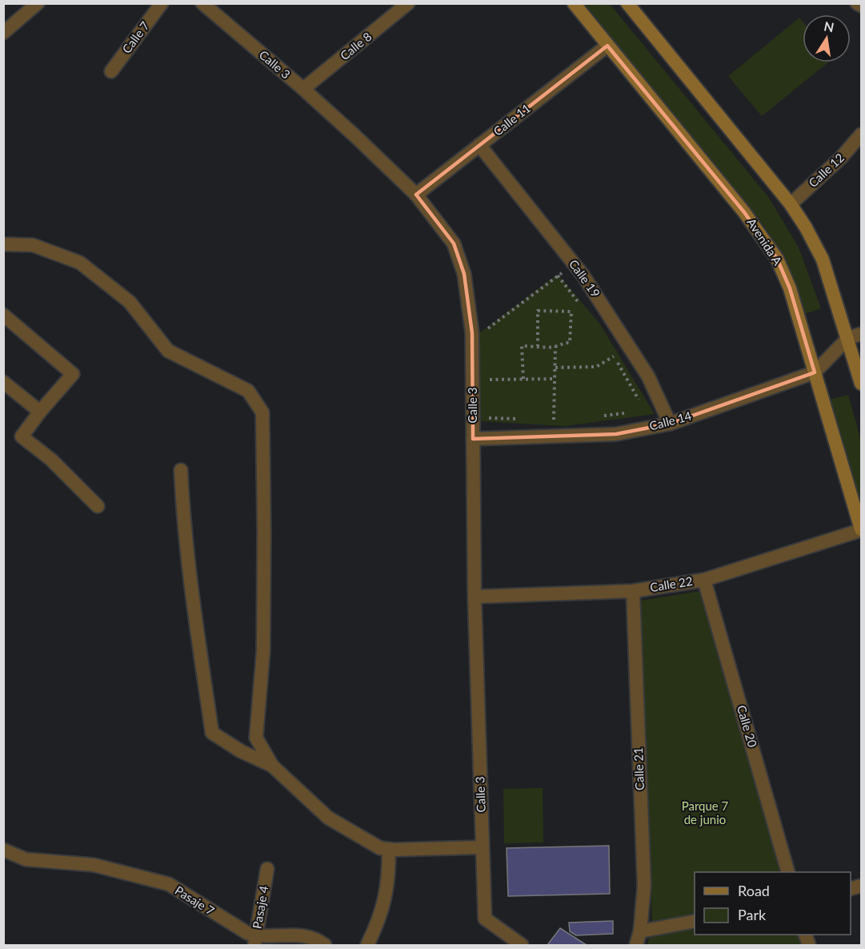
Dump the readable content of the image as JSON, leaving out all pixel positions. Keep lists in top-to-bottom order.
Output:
{
  "streets": {
    "main road": ["Avenida A"],
    "street": [
      "Calle 7",
      "Calle 8",
      "Calle 3",
      "Calle 11",
      "Calle 12",
      "Calle 19",
      "Calle 14",
      "Calle 22",
      "Calle 20",
      "Calle 21",
      "Pasaje 7",
      "Pasaje 4"
    ]
  },
  "crossings": [
    ["Calle 8", "Calle 3"],
    ["Calle 3", "Calle 11"],
    ["Calle 3", "Calle 14"],
    ["Calle 3", "Calle 22"],
    ["Calle 11", "Avenida A"],
    ["Calle 11", "Calle 19"],
    ["Avenida A", "Calle 14"],
    ["Avenida A", "Calle 22"],
    ["Calle 19", "Calle 14"],
    ["Calle 22", "Calle 20"],
    ["Calle 22", "Calle 21"],
    ["Pasaje 7", "Pasaje 4"]
  ],
  "parks": ["Parque 7 de junio"],
  "legend": ["Road", "Park"],
  "north": "top"
}
